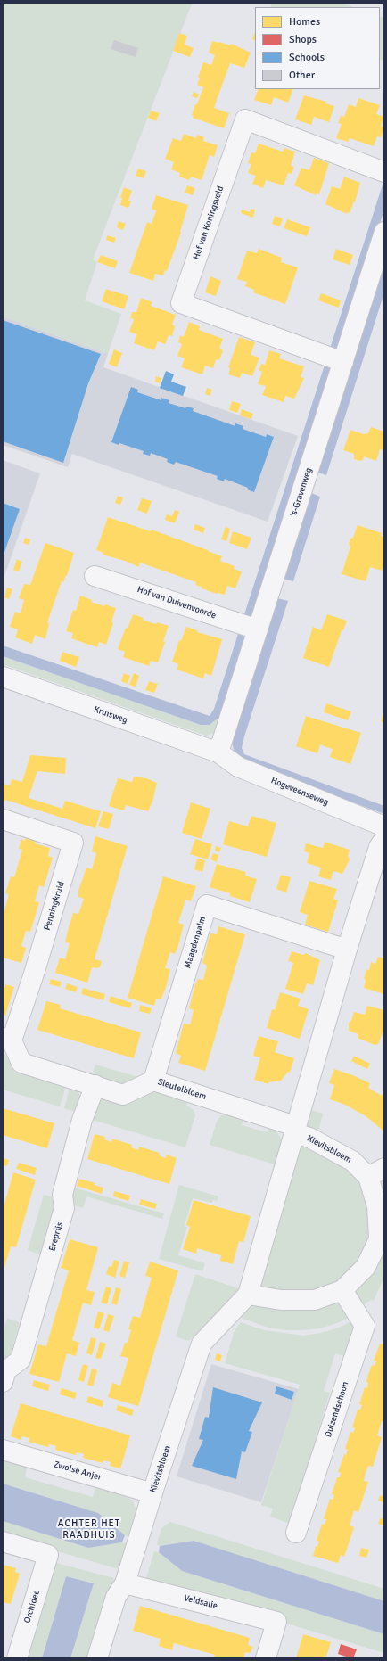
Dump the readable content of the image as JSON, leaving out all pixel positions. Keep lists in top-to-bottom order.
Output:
{
  "streets": {
    "street": [
      "Hof van Koningsveld",
      "'s-Gravenweg",
      "Hof van Duivenvoorde",
      "Kruisweg",
      "Hogeveenseweg",
      "Penningkruid",
      "Maagdenpalm",
      "Sleutelbloem",
      "Kievitsbloem",
      "Ereprijs",
      "Duizendschoon",
      "Zwolse Anjer",
      "Veldsalie",
      "Orchidee"
    ]
  },
  "crossings": [
    ["Hof van Koningsveld", "'s-Gravenweg"],
    ["'s-Gravenweg", "Hof van Duivenvoorde"],
    ["'s-Gravenweg", "Kruisweg"],
    ["'s-Gravenweg", "Hogeveenseweg"],
    ["Kruisweg", "Hogeveenseweg"],
    ["Penningkruid", "Sleutelbloem"],
    ["Maagdenpalm", "Sleutelbloem"],
    ["Maagdenpalm", "Kievitsbloem"],
    ["Sleutelbloem", "Kievitsbloem"],
    ["Sleutelbloem", "Ereprijs"],
    ["Kievitsbloem", "Duizendschoon"],
    ["Kievitsbloem", "Zwolse Anjer"],
    ["Kievitsbloem", "Veldsalie"]
  ],
  "districts": ["ACHTER HET RAADHUIS"],
  "legend": [
    "Homes",
    "Shops",
    "Schools",
    "Other"
  ]
}
